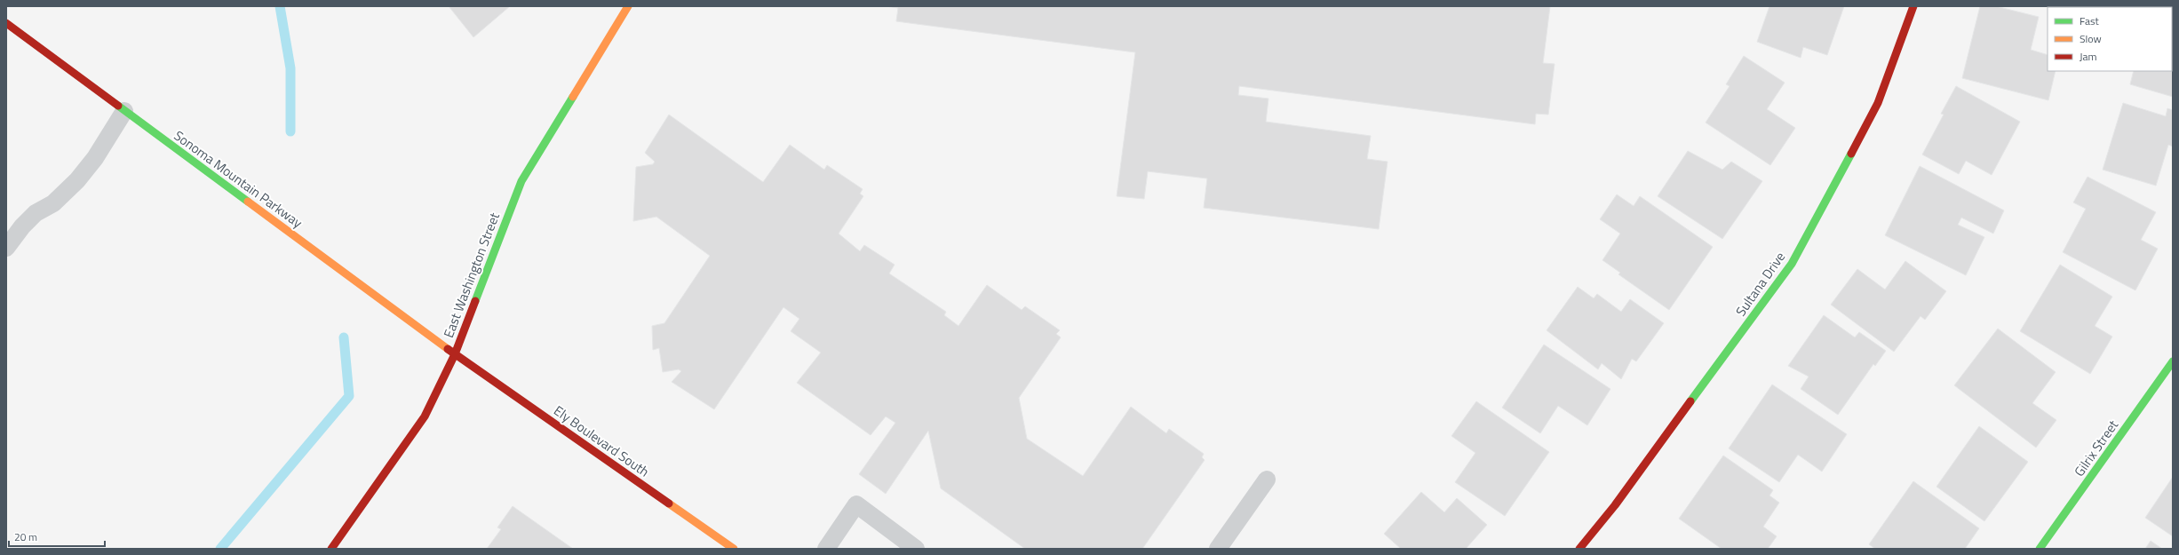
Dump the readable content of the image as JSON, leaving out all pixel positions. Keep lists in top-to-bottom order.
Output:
{
  "streets": {
    "main road": [
      "Sonoma Mountain Parkway",
      "East Washington Street",
      "Sultana Drive",
      "Ely Boulevard South",
      "Gilrix Street"
    ]
  },
  "crossings": [
    ["Sonoma Mountain Parkway", "East Washington Street"],
    ["Sonoma Mountain Parkway", "Ely Boulevard South"],
    ["East Washington Street", "Ely Boulevard South"]
  ],
  "legend": ["Fast", "Slow", "Jam"],
  "scale_bar": "20 m"
}
